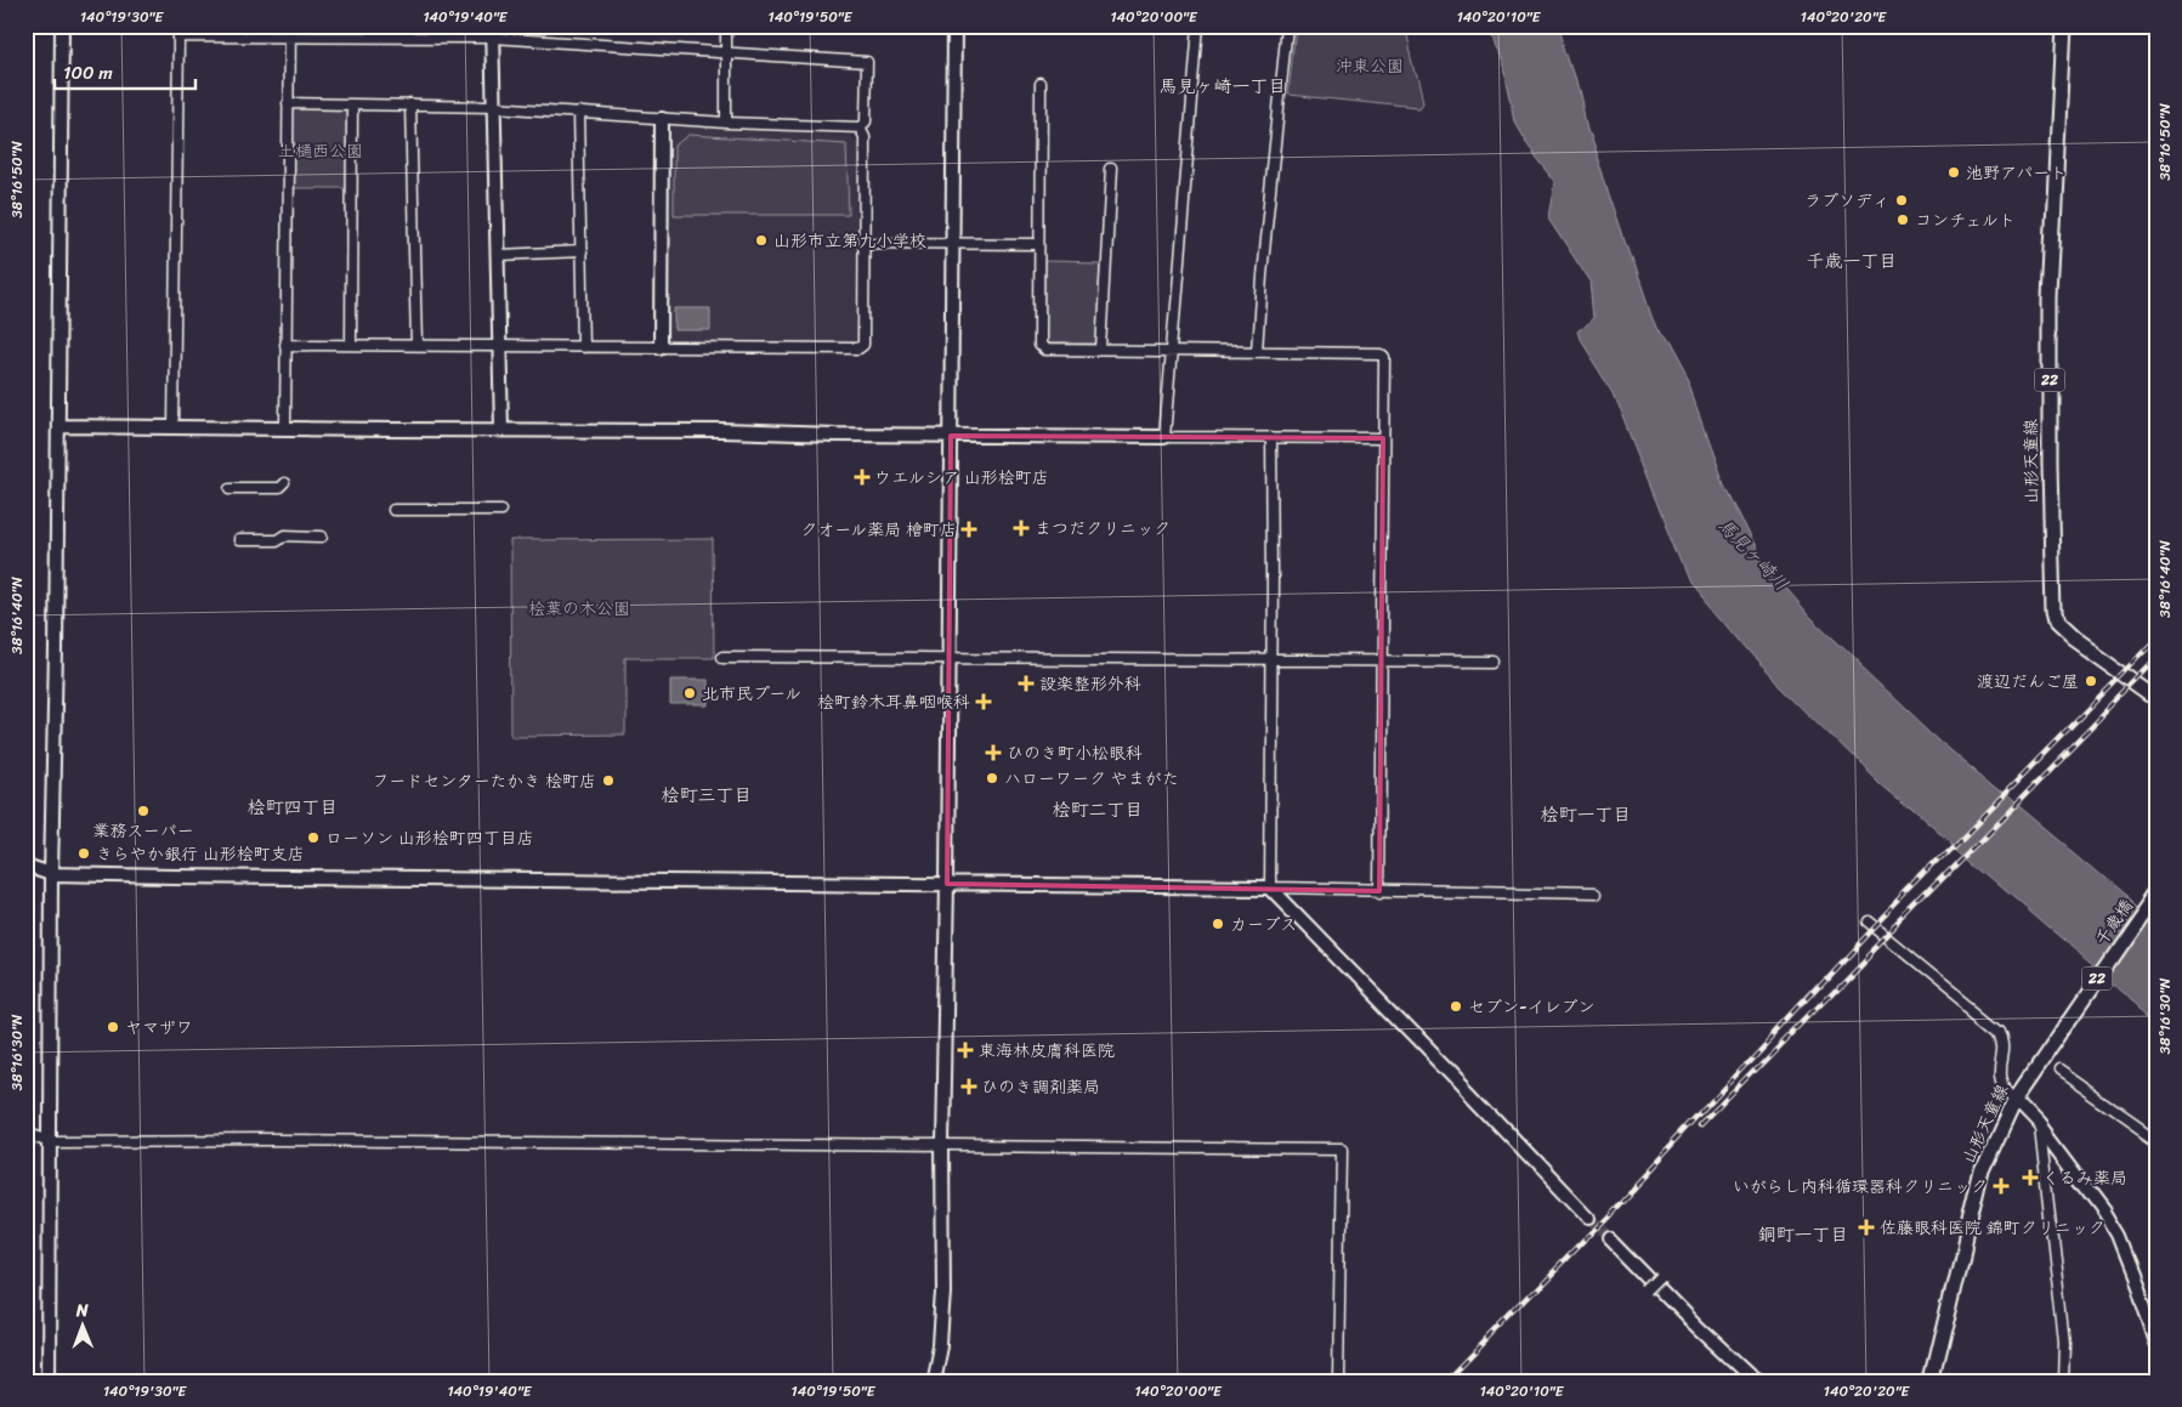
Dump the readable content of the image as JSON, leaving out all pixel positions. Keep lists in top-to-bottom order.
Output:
{
  "streets": {
    "main road": ["22", "山形天童線", "千歳橋"]
  },
  "crossings": [
    ["山形天童線", "千歳橋"]
  ],
  "districts": [
    "馬見ヶ崎一丁目",
    "千歳一丁目",
    "桧町三丁目",
    "桧町四丁目",
    "桧町二丁目",
    "桧町一丁目",
    "銅町一丁目"
  ],
  "water": ["馬見ヶ崎川"],
  "parks": ["沖東公園", "土樋西公園", "桧葉の木公園"],
  "places": {
    "other": [
      "池野アパート",
      "ラプソディ",
      "コンチェルト",
      "山形市立第九小学校",
      "渡辺だんご屋",
      "北市民プール",
      "ハローワーク やまがた",
      "フードセンターたかき 桧町店",
      "業務スーパー",
      "ローソン 山形桧町四丁目店",
      "きらやか銀行 山形桧町支店",
      "カーブス",
      "セブン-イレブン",
      "ヤマザワ"
    ],
    "health": [
      "ウエルシア 山形桧町店",
      "まつだクリニック",
      "クオール薬局 檜町店",
      "設楽整形外科",
      "桧町鈴木耳鼻咽喉科",
      "ひのき町小松眼科",
      "東海林皮膚科医院",
      "ひのき調剤薬局",
      "くるみ薬局",
      "いがらし内科循環器科クリニック",
      "佐藤眼科医院 錦町クリニック"
    ]
  },
  "scale_bar": "100 m",
  "north": "top",
  "coordinates": [
    "140°19'30\"E",
    "140°19'40\"E",
    "140°19'50\"E",
    "140°20'00\"E",
    "140°20'10\"E",
    "140°20'20\"E",
    "38°16'50\"N",
    "38°16'40\"N",
    "38°16'30\"N"
  ]
}
